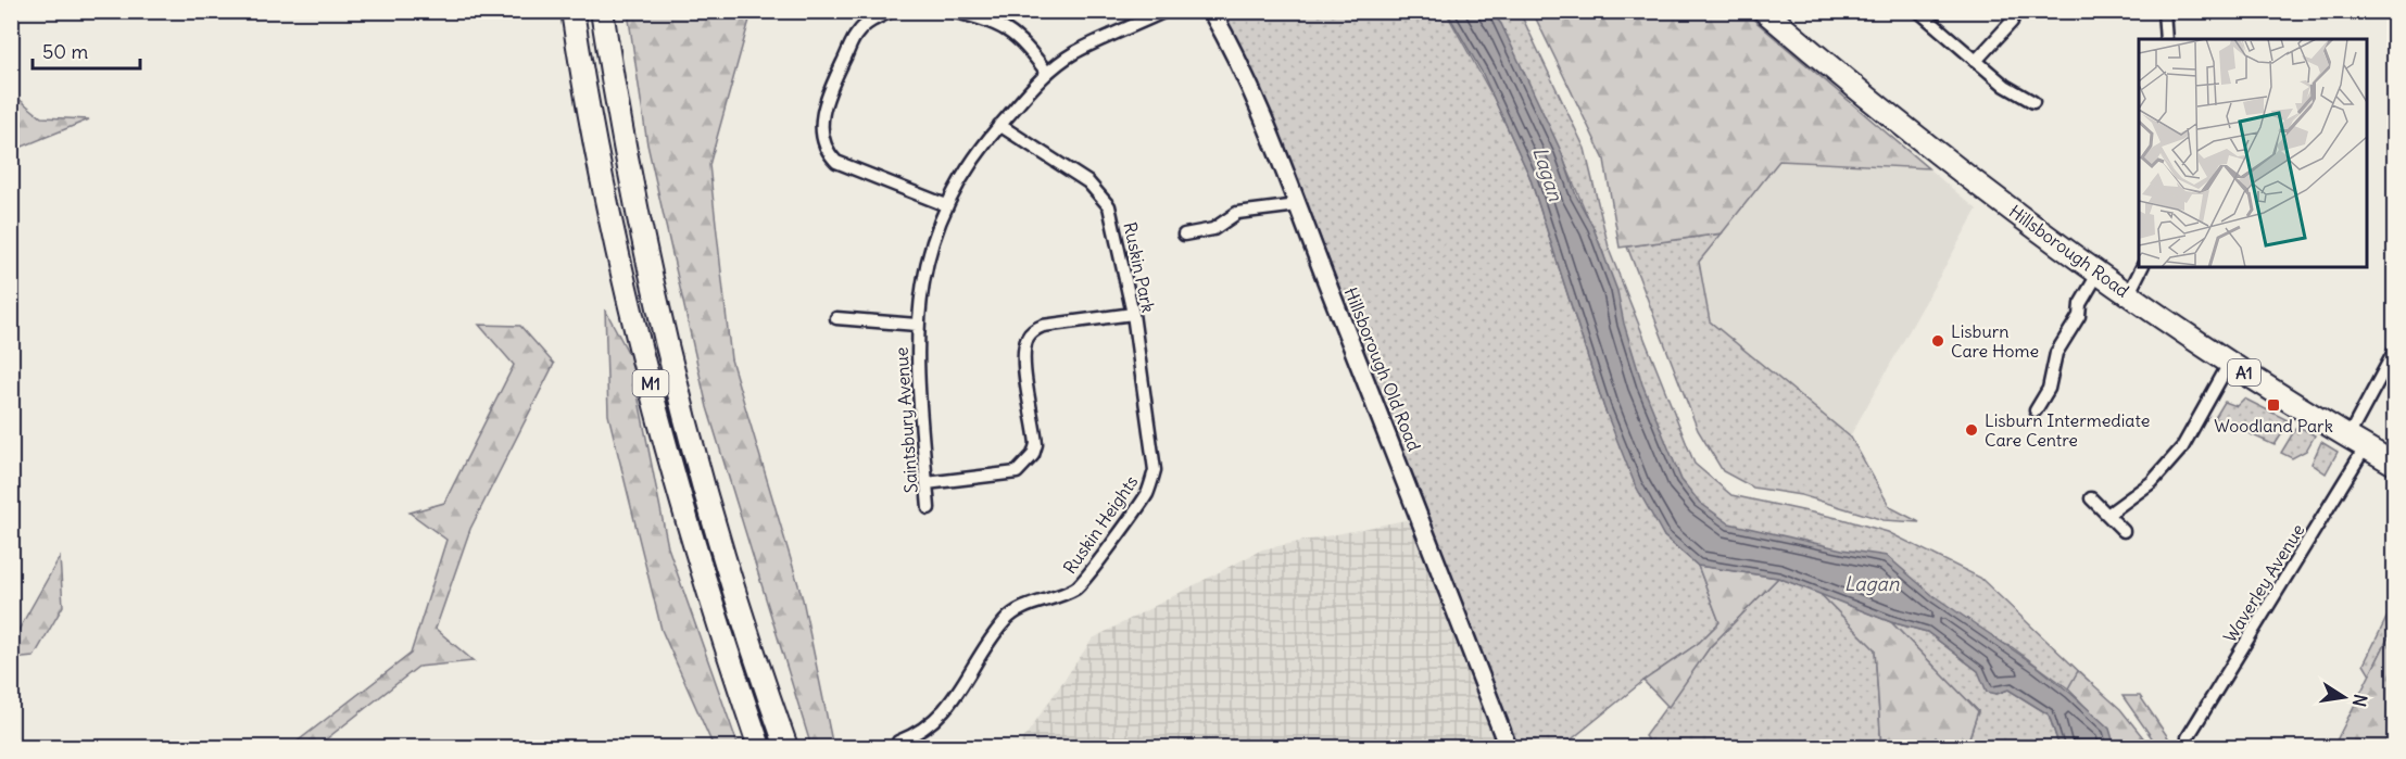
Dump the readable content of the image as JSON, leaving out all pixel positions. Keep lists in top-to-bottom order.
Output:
{
  "streets": {
    "highway": ["Hillsborough Road", "A1", "M1"],
    "street": [
      "Ruskin Park",
      "Hillsborough Old Road",
      "Saintsbury Avenue",
      "Ruskin Heights",
      "Waverley Avenue"
    ]
  },
  "crossings": [
    ["Hillsborough Road", "Waverley Avenue"],
    ["Ruskin Park", "Saintsbury Avenue"],
    ["Ruskin Park", "Ruskin Heights"]
  ],
  "water": ["Lagan"],
  "places": {
    "other": ["Lisburn Care Home", "Lisburn Intermediate Care Centre"],
    "transit": ["Woodland Park"]
  },
  "scale_bar": "50 m",
  "north": "right"
}
